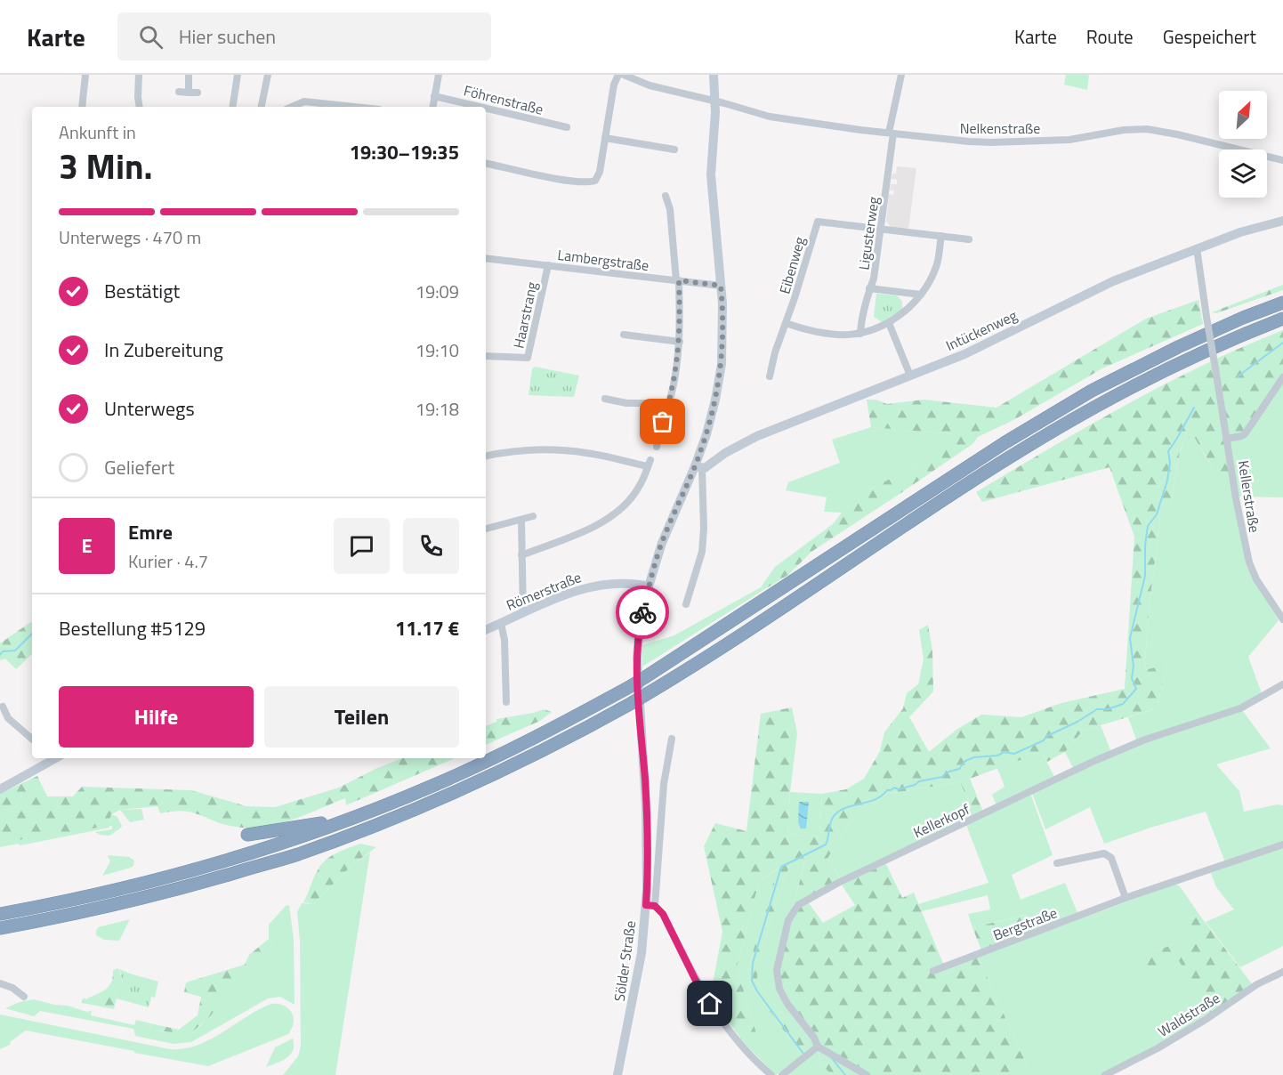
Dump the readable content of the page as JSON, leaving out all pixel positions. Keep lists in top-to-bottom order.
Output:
{
  "streets": {
    "main road": ["Intückenweg", "Römerstraße", "Sölder Straße"],
    "street": [
      "Föhrenstraße",
      "Nelkenstraße",
      "Ligusterweg",
      "Lambergstraße",
      "Eibenweg",
      "Haarstrang",
      "Kellerstraße",
      "Kellerkopf",
      "Bergstraße",
      "Waldstraße"
    ]
  },
  "crossings": [
    ["Nelkenstraße", "Ligusterweg"],
    ["Nelkenstraße", "Sölder Straße"],
    ["Ligusterweg", "Eibenweg"],
    ["Lambergstraße", "Haarstrang"],
    ["Lambergstraße", "Sölder Straße"],
    ["Intückenweg", "Kellerstraße"],
    ["Intückenweg", "Sölder Straße"],
    ["Römerstraße", "Sölder Straße"]
  ],
  "north": "top right",
  "page": {
    "header": "Karte",
    "search": "Hier suchen",
    "nav": ["Karte", "Route", "Gespeichert"],
    "heading": ["3 Min.", "Ankunft in", "19:30–19:35"],
    "panel": [
      "Emre",
      "Kurier · 4.7",
      "Bestellung #5129",
      "11.17 €"
    ],
    "bar": "Unterwegs · 470 m",
    "list": [
      ["Bestätigt", "19:09"],
      ["In Zubereitung", "19:10"],
      ["Unterwegs", "19:18"],
      "Geliefert"
    ],
    "round": "E",
    "buttons": ["Hilfe", "Teilen"]
  }
}
